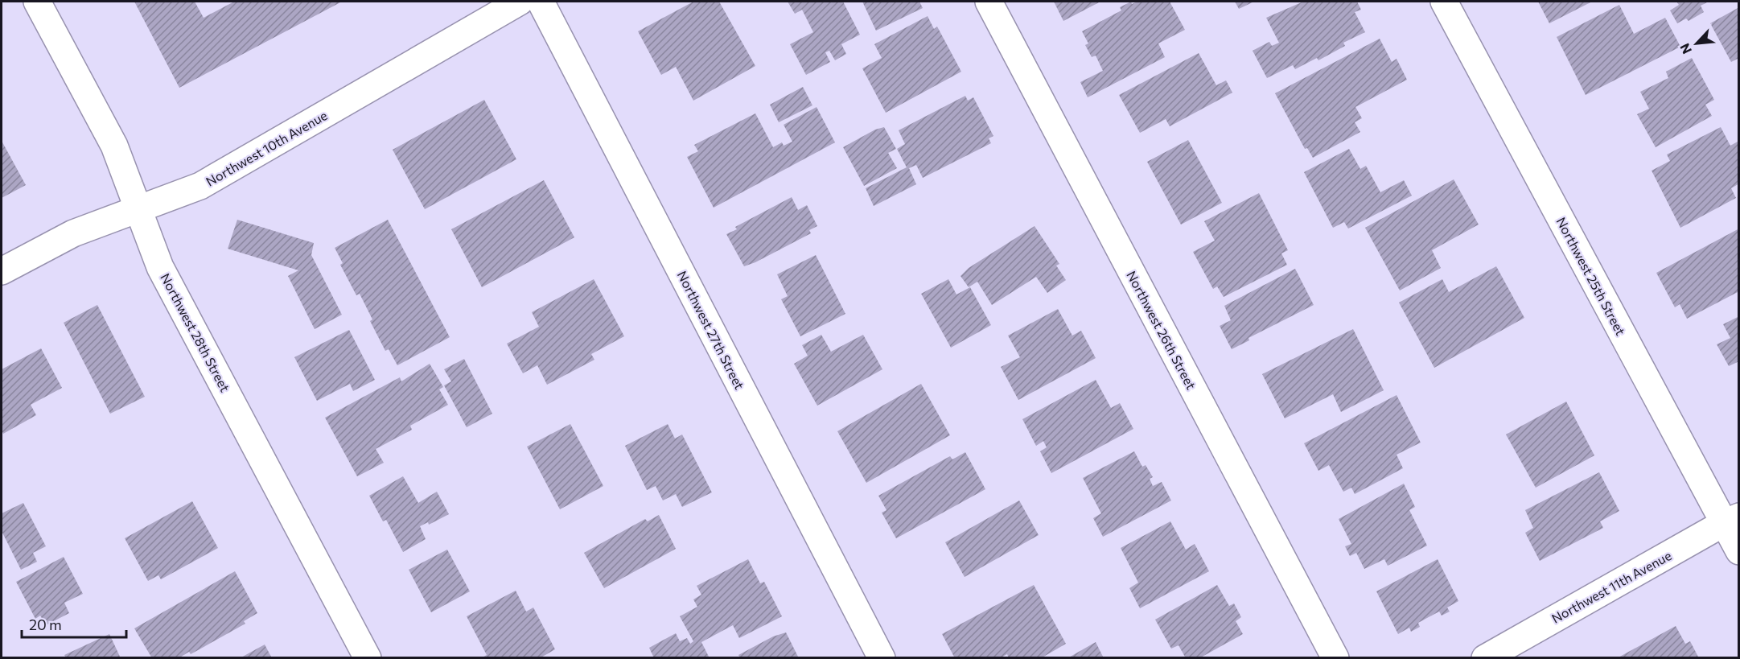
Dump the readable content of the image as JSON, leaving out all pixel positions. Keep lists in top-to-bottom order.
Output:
{
  "streets": {
    "street": [
      "Northwest 10th Avenue",
      "Northwest 25th Street",
      "Northwest 27th Street",
      "Northwest 26th Street",
      "Northwest 28th Street",
      "Northwest 11th Avenue"
    ]
  },
  "crossings": [
    ["Northwest 10th Avenue", "Northwest 28th Street"],
    ["Northwest 25th Street", "Northwest 11th Avenue"]
  ],
  "scale_bar": "20 m",
  "north": "bottom left"
}
